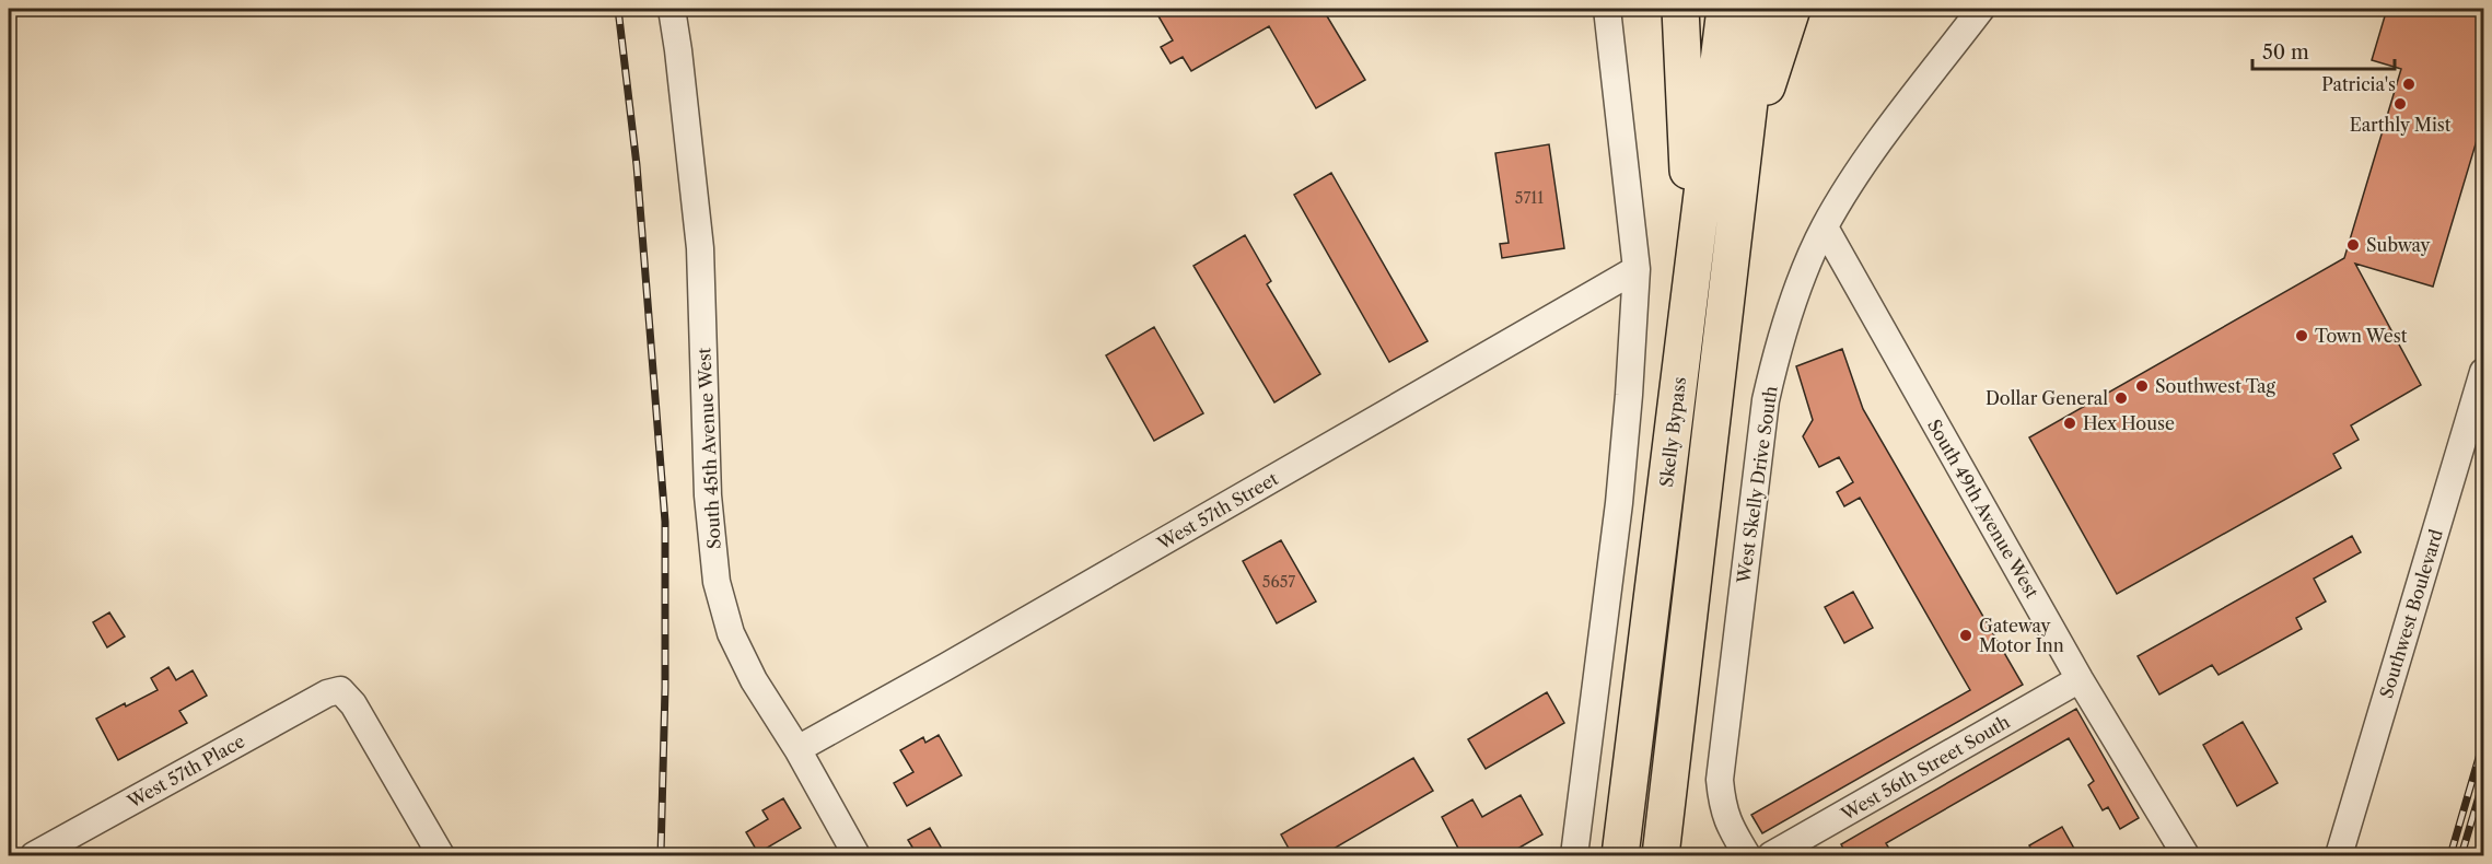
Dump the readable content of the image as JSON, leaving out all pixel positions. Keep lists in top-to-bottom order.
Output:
{
  "streets": {
    "highway": ["Skelly Bypass"],
    "street": [
      "South 45th Avenue West",
      "West Skelly Drive South",
      "South 49th Avenue West",
      "West 57th Street",
      "Southwest Boulevard",
      "West 56th Street South",
      "West 57th Place"
    ]
  },
  "crossings": [
    ["South 45th Avenue West", "West 57th Street"],
    ["West Skelly Drive South", "South 49th Avenue West"],
    ["South 49th Avenue West", "West 56th Street South"]
  ],
  "places": [
    "Patricia's",
    "Earthly Mist",
    "Subway",
    "Town West",
    "Southwest Tag",
    "Dollar General",
    "Hex House",
    "Gateway Motor Inn"
  ],
  "house_numbers": ["5711", "5657"],
  "scale_bar": "50 m"
}
